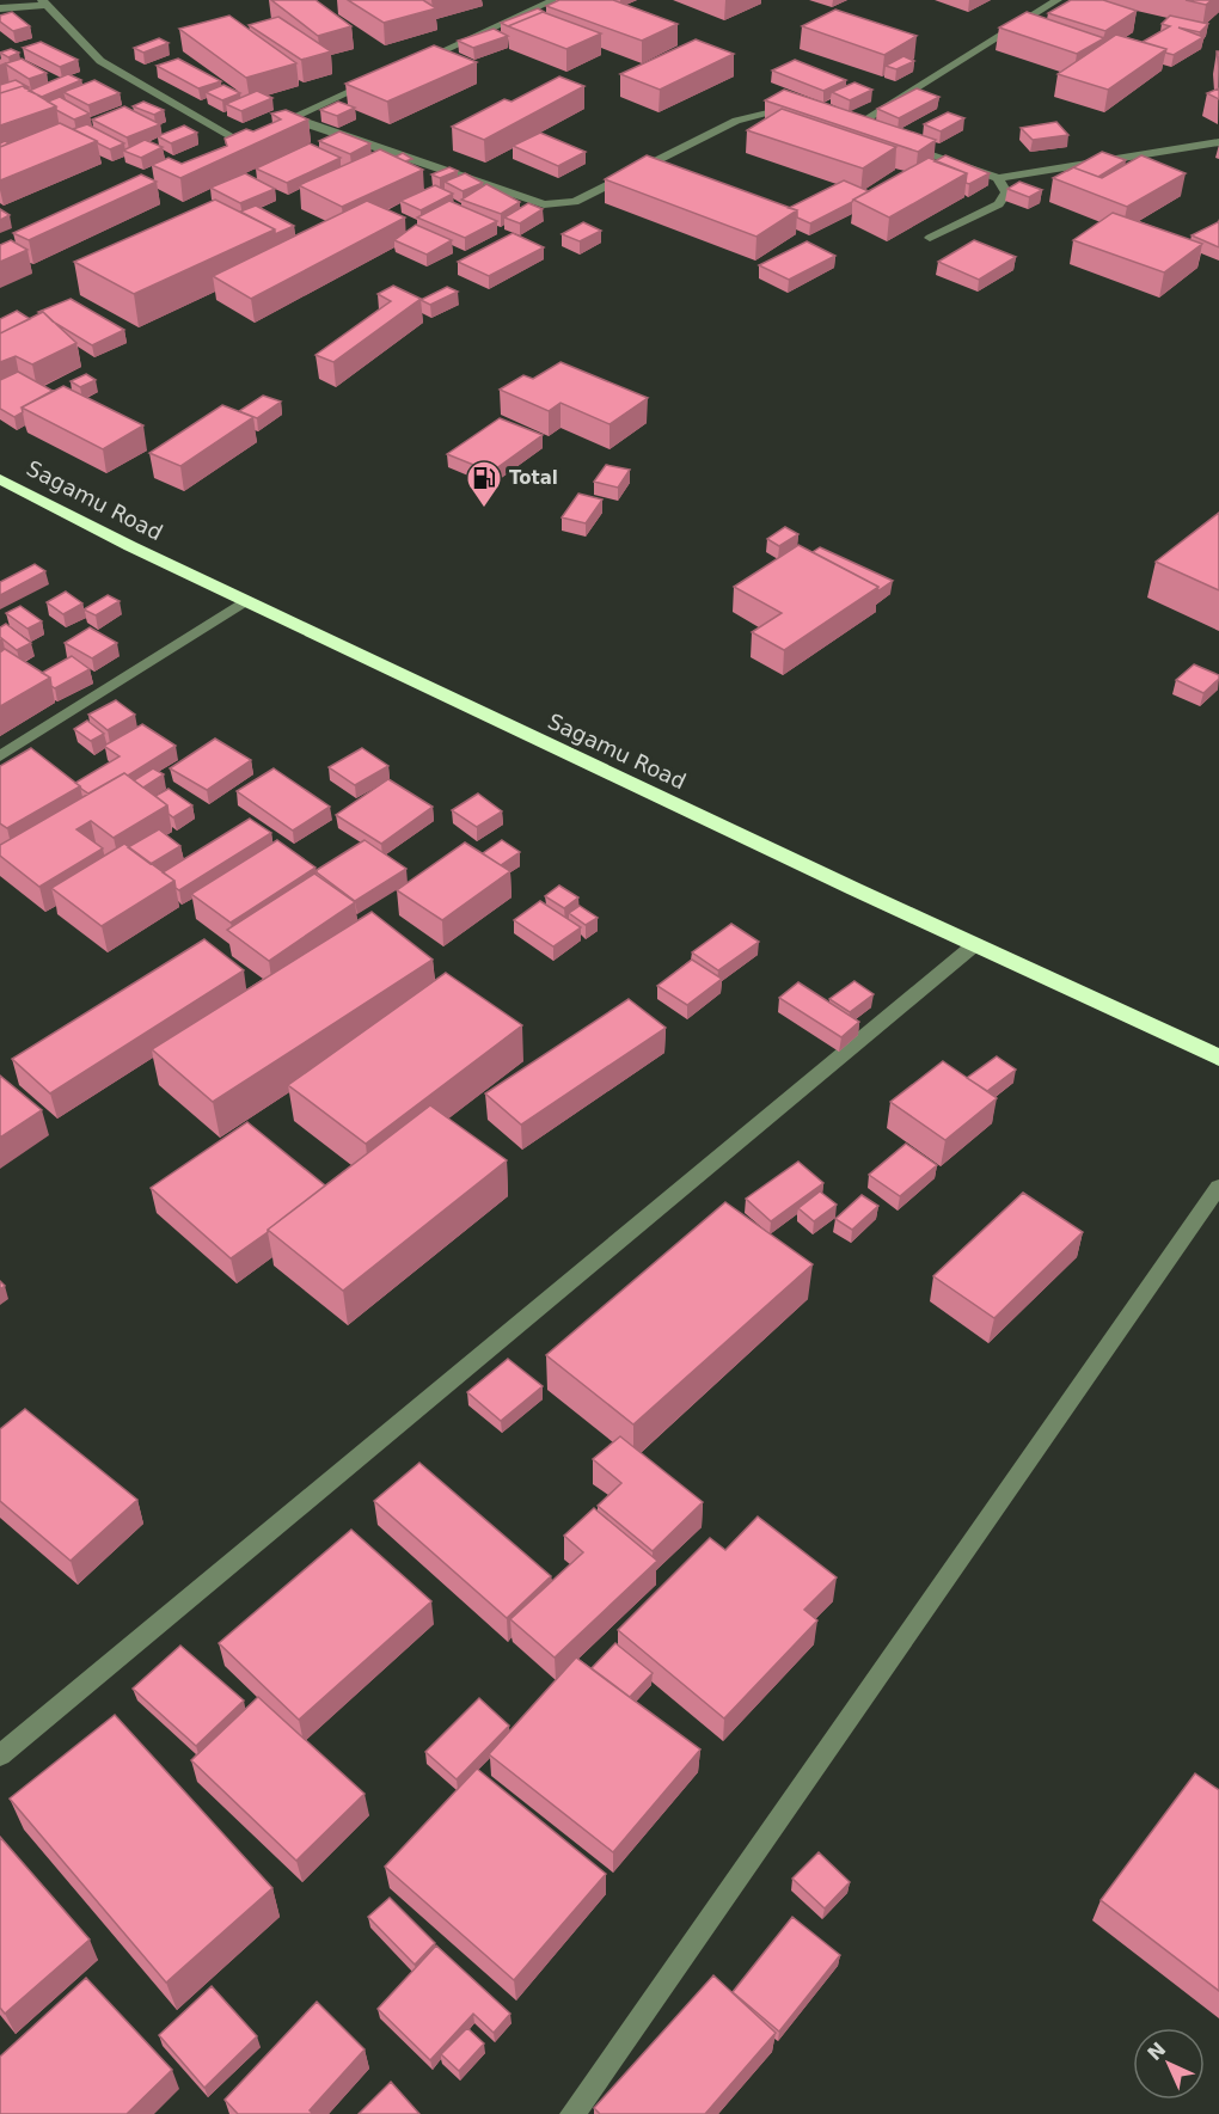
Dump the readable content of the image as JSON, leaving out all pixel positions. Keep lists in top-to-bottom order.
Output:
{
  "streets": {
    "highway": ["Sagamu Road"]
  },
  "places": {
    "fuel station": ["Total"]
  },
  "north": "top left"
}
